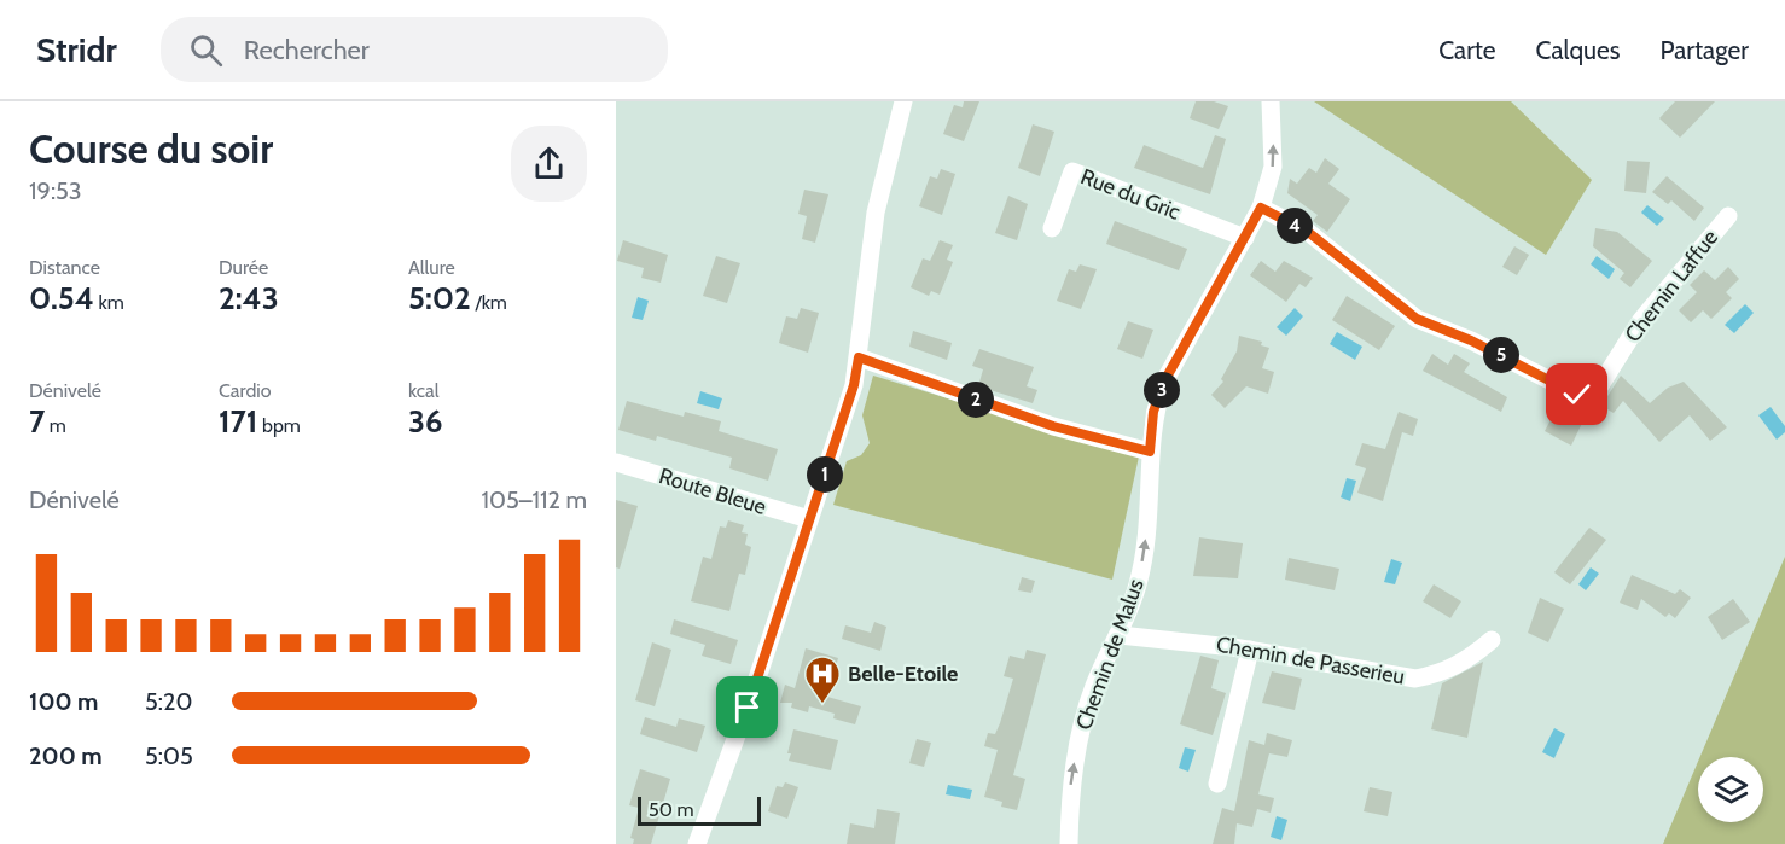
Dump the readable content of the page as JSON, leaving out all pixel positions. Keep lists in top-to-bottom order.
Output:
{
  "streets": {
    "street": [
      "Rue du Gric",
      "Chemin Laffue",
      "Route Bleue",
      "Chemin de Malus",
      "Chemin de Passerieu"
    ]
  },
  "crossings": [
    ["Rue du Gric", "Chemin de Malus"],
    ["Chemin Laffue", "Chemin de Malus"],
    ["Chemin de Malus", "Chemin de Passerieu"]
  ],
  "one_way": ["Chemin de Malus"],
  "places": {
    "hospital": ["Belle-Etoile"]
  },
  "scale_bar": "50 m",
  "page": {
    "header": "Stridr",
    "search": "Rechercher",
    "nav": ["Carte", "Calques", "Partager"],
    "heading": ["Course du soir", "19:53"],
    "pins": [
      "4",
      "5",
      "3",
      "2",
      "1"
    ],
    "stats": [
      ["Distance", "0.54 km"],
      ["Durée", "2:43"],
      ["Allure", "5:02 /km"],
      ["Dénivelé", "7 m"],
      ["Cardio", "171 bpm"],
      ["kcal", "36"]
    ],
    "chart": ["Dénivelé", "105–112 m"],
    "list": [
      {
        "name": "100 m",
        "note": "5:20"
      },
      {
        "name": "200 m",
        "note": "5:05"
      }
    ],
    "scale": "50 m"
  }
}
